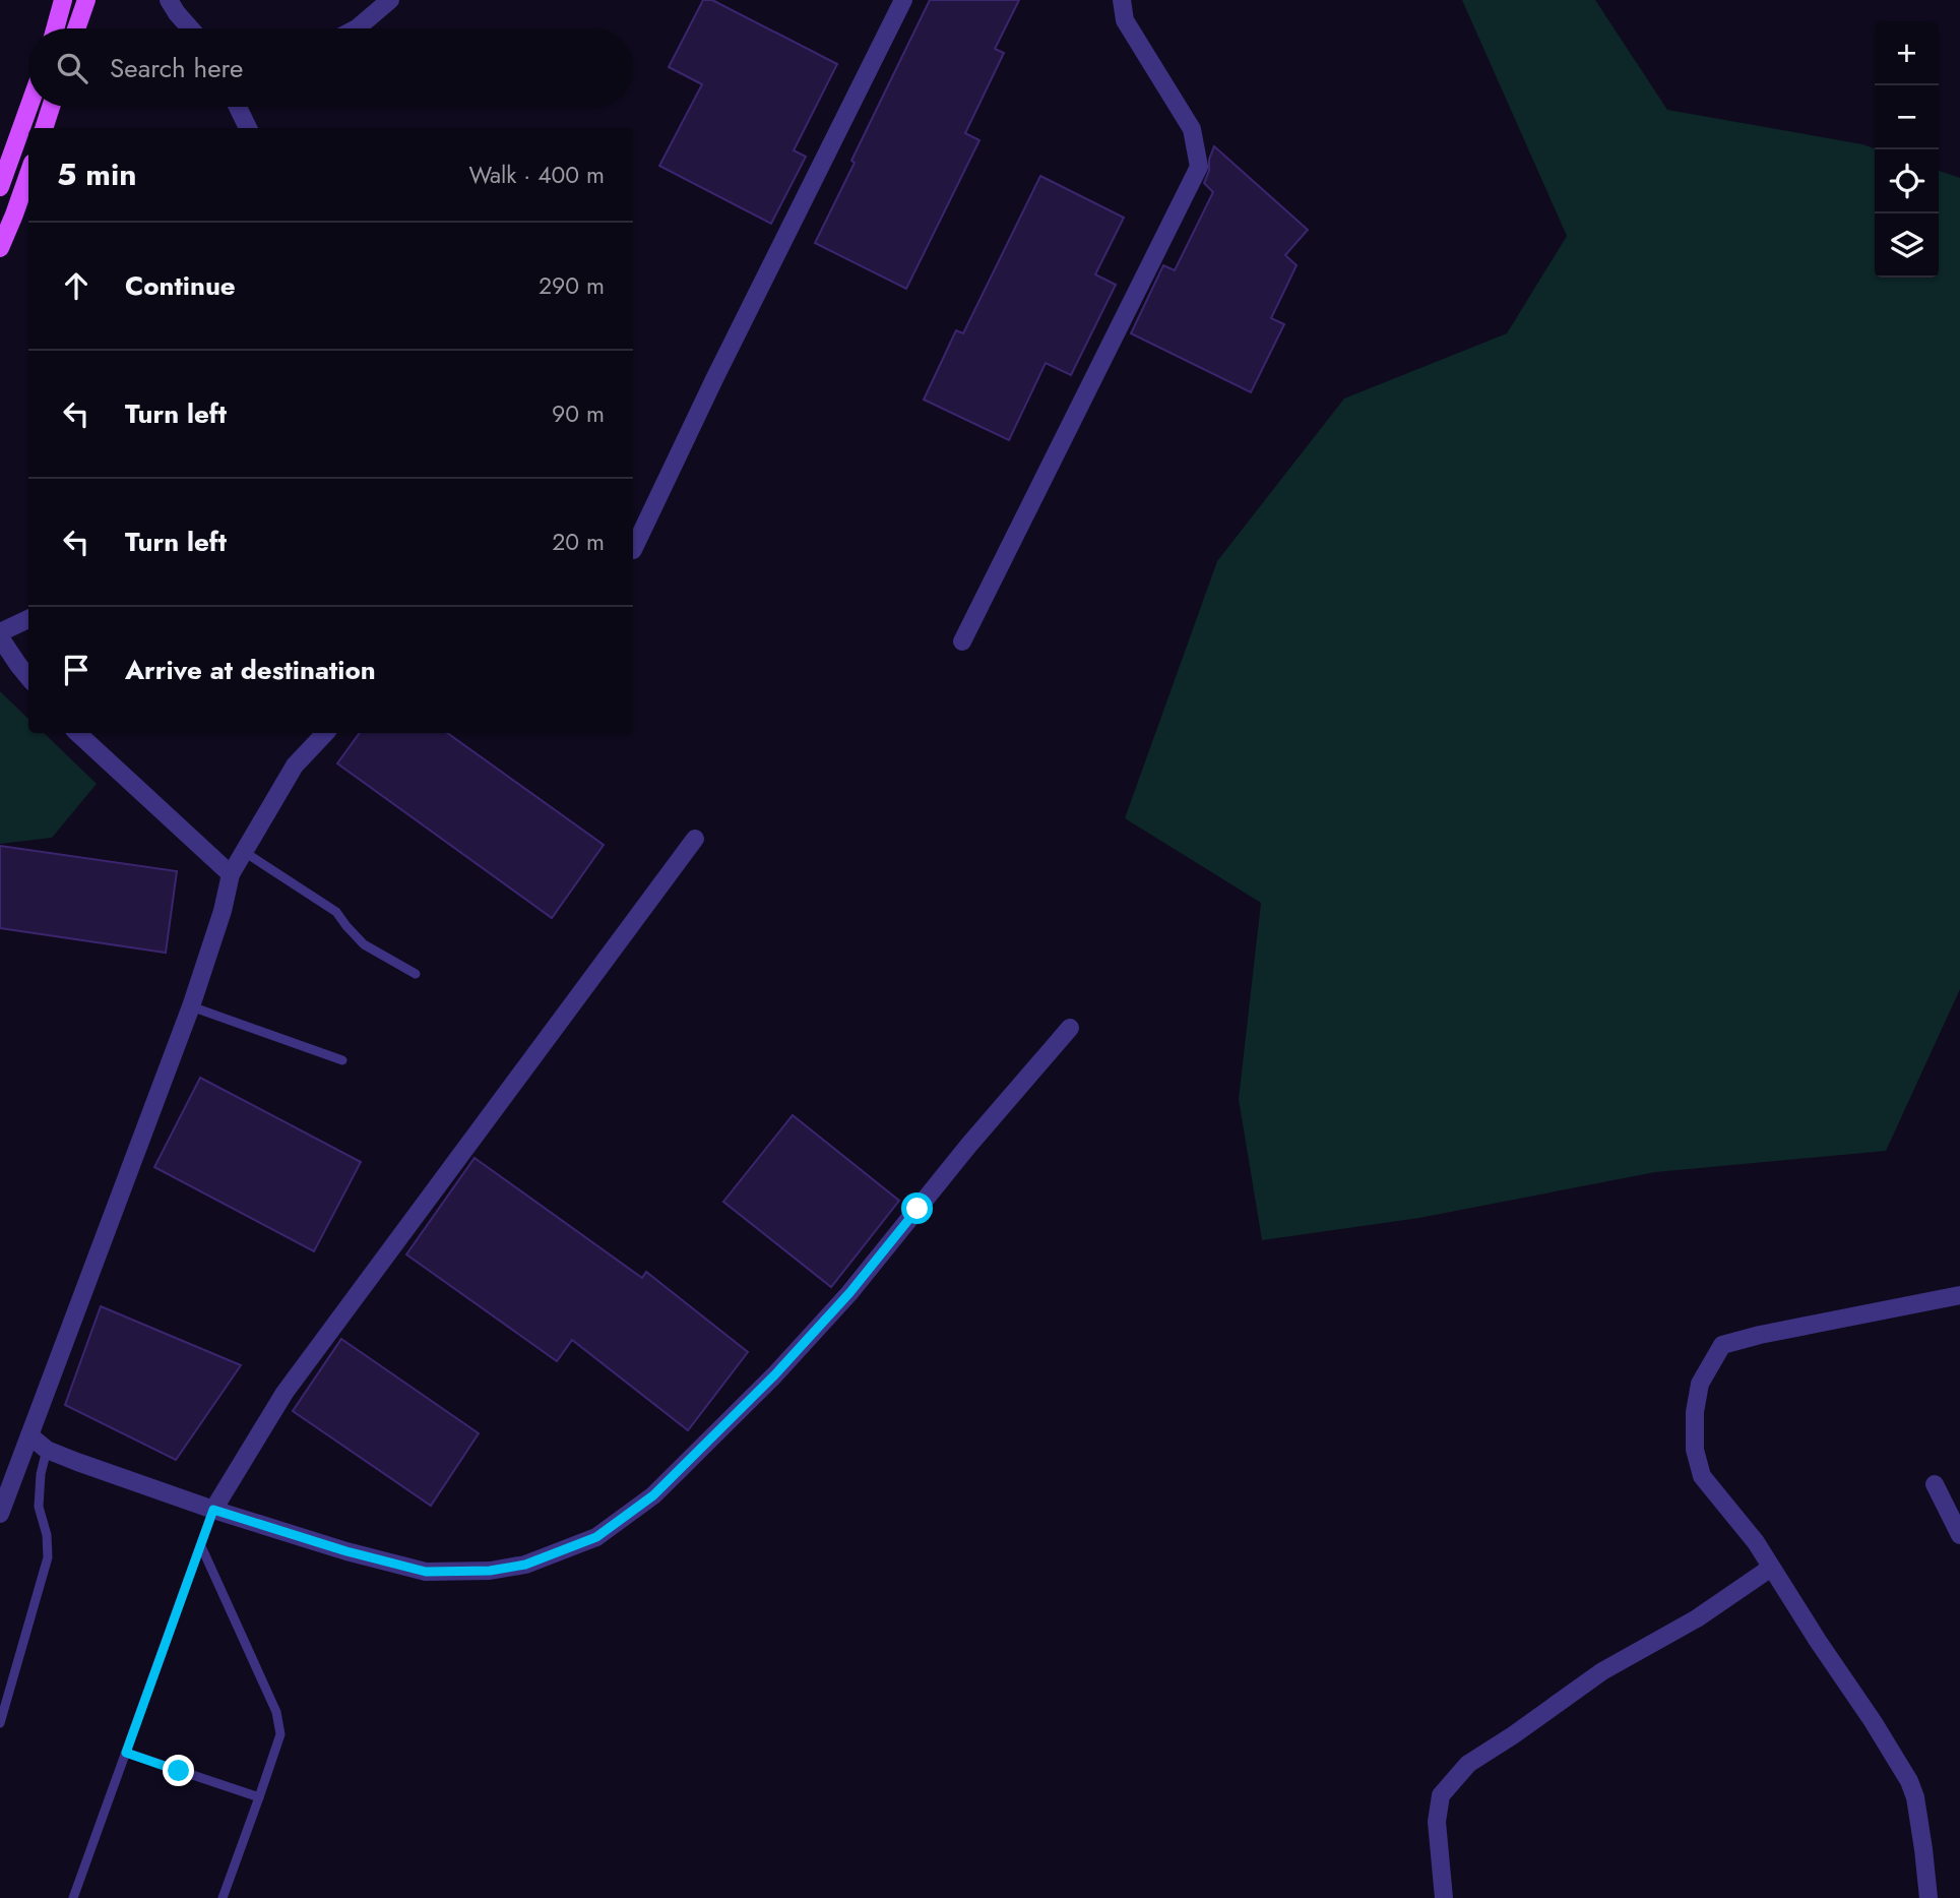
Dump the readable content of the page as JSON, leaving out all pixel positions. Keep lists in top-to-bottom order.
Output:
{
  "page": {
    "map_buttons": ["+", "−"],
    "search": "Search here",
    "heading": ["5 min", "Walk · 400 m"],
    "list": [
      ["Continue", "290 m"],
      ["Turn left", "90 m"],
      ["Turn left", "20 m"],
      "Arrive at destination"
    ]
  }
}
